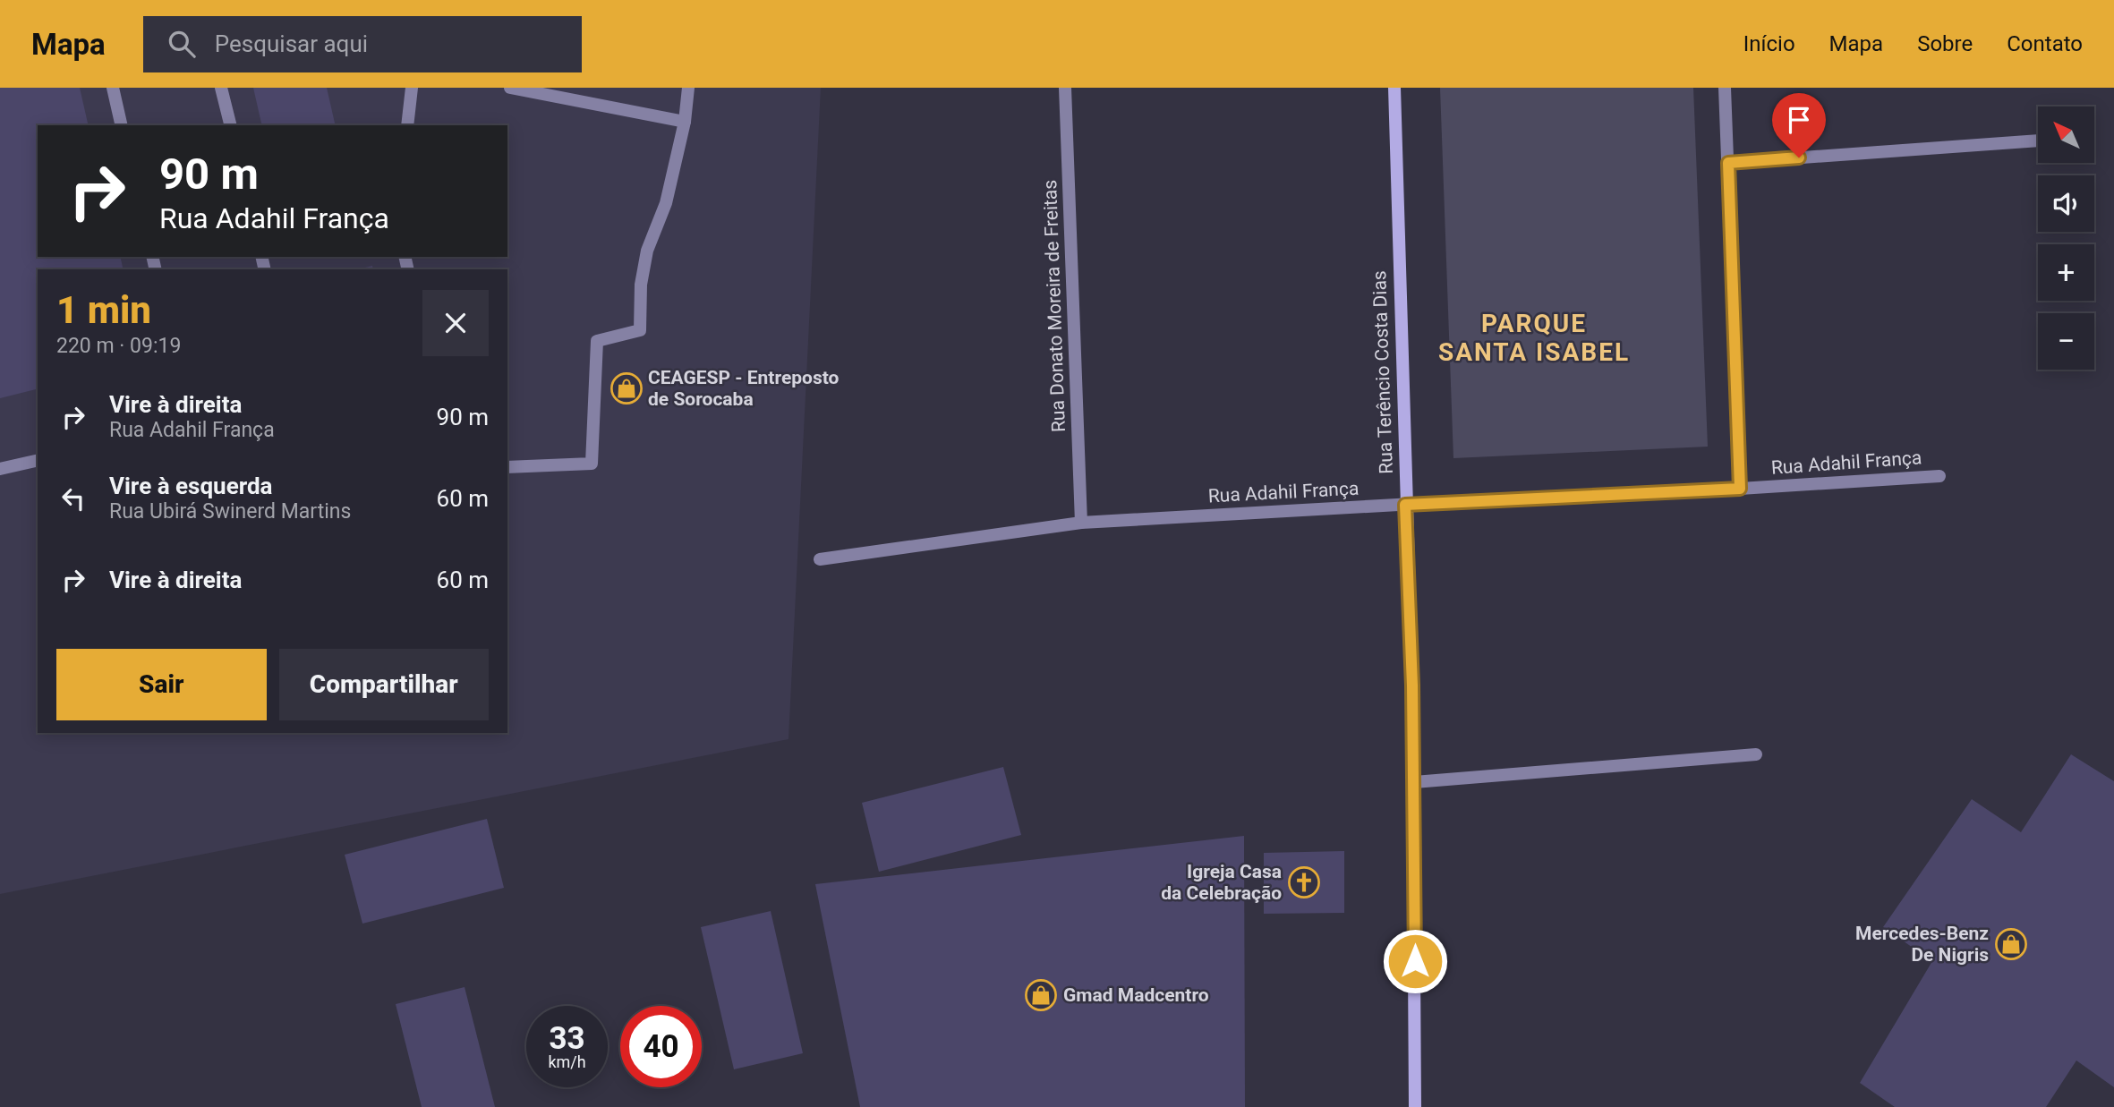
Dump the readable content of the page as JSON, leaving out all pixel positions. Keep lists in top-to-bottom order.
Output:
{
  "streets": {
    "street": ["Rua Donato Moreira de Freitas", "Rua Terêncio Costa Dias", "Rua Adahil França"]
  },
  "crossings": [
    ["Rua Donato Moreira de Freitas", "Rua Adahil França"],
    ["Rua Terêncio Costa Dias", "Rua Adahil França"]
  ],
  "districts": ["PARQUE SANTA ISABEL"],
  "places": {
    "shop": ["CEAGESP - Entreposto de Sorocaba", "Mercedes-Benz De Nigris", "Gmad Madcentro"],
    "church": ["Igreja Casa da Celebração"]
  },
  "north": "top left",
  "page": {
    "header": "Mapa",
    "search": "Pesquisar aqui",
    "nav": [
      "Início",
      "Mapa",
      "Sobre",
      "Contato"
    ],
    "map_buttons": ["+", "−"],
    "turn": ["90 m", "Rua Adahil França"],
    "heading": ["1 min", "220 m · 09:19"],
    "list": [
      {
        "name": "Vire à direita",
        "note": "Rua Adahil França",
        "value": "90 m"
      },
      {
        "name": "Vire à esquerda",
        "note": "Rua Ubirá Swinerd Martins",
        "value": "60 m"
      },
      {
        "name": "Vire à direita",
        "value": "60 m"
      }
    ],
    "buttons": ["Sair", "Compartilhar"],
    "speed": "33 km/h",
    "limit": "40"
  }
}
